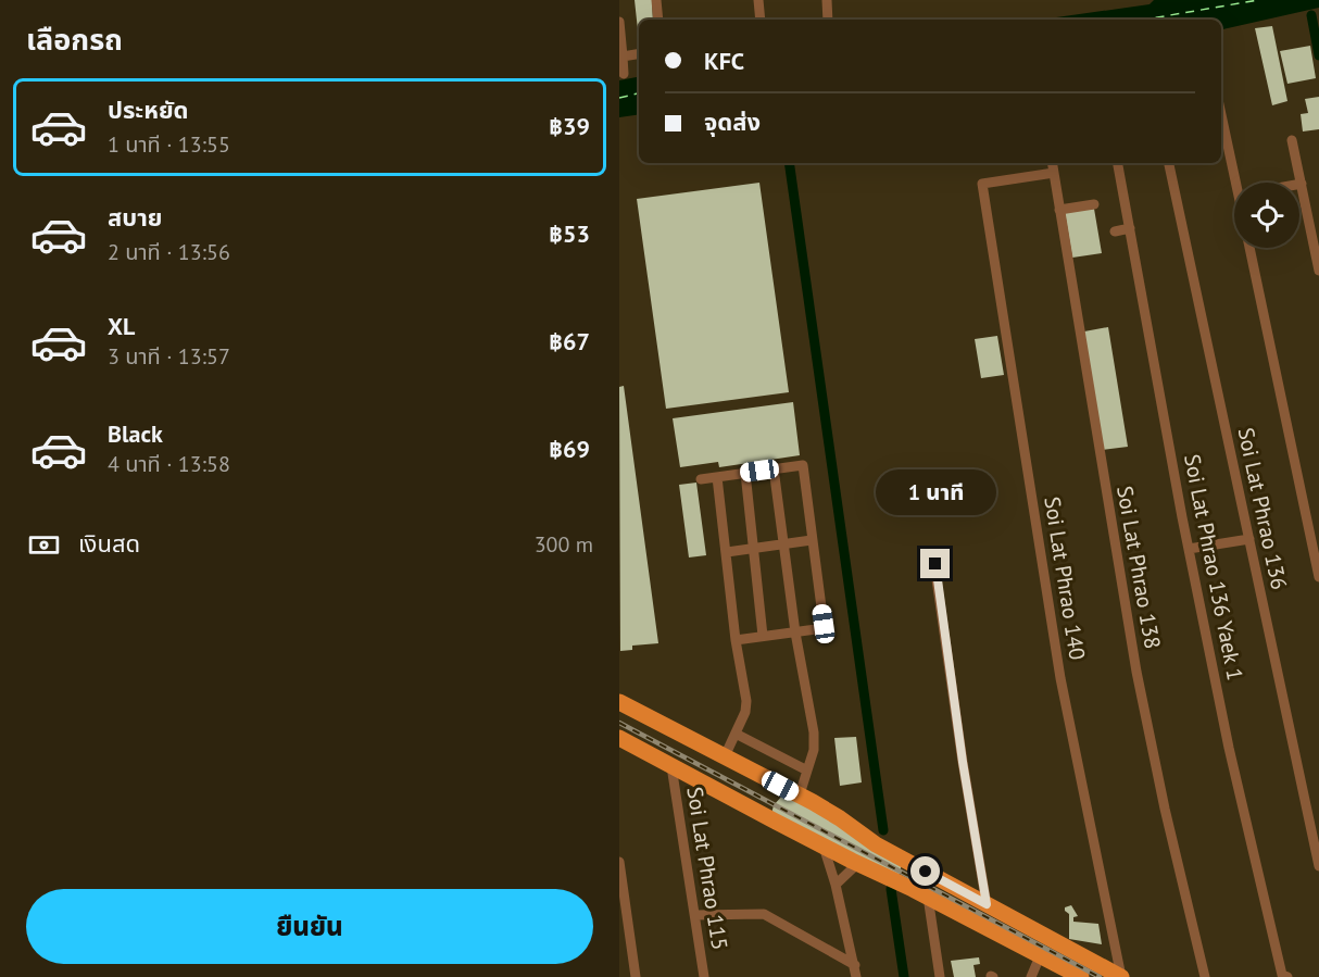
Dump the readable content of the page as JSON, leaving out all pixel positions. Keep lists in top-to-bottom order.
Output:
{
  "streets": {
    "street": [
      "Soi Lat Phrao 136",
      "Soi Lat Phrao 138",
      "Soi Lat Phrao 136 Yaek 1",
      "Soi Lat Phrao 140",
      "Soi Lat Phrao 115"
    ]
  },
  "crossings": [
    ["Soi Lat Phrao 138", "Soi Lat Phrao 140"]
  ],
  "page": {
    "heading": "เลือกรถ",
    "banner": ["KFC", "จุดส่ง"],
    "list": [
      {
        "name": "ประหยัด",
        "note": "1 นาที · 13:55",
        "value": "฿39"
      },
      {
        "name": "สบาย",
        "note": "2 นาที · 13:56",
        "value": "฿53"
      },
      {
        "name": "XL",
        "note": "3 นาที · 13:57",
        "value": "฿67"
      },
      {
        "name": "Black",
        "note": "4 นาที · 13:58",
        "value": "฿69"
      }
    ],
    "bubble": "1 นาที",
    "pay": ["เงินสด", "300 m"],
    "buttons": "ยืนยัน"
  }
}
